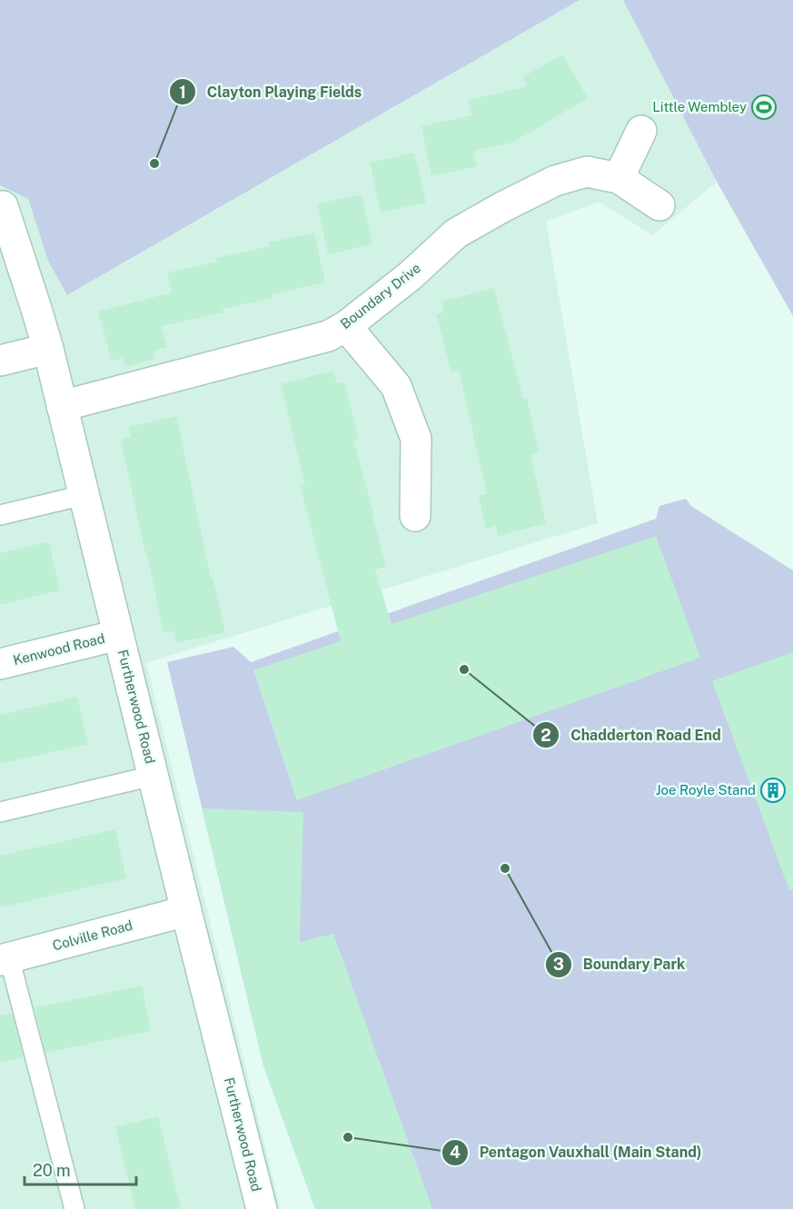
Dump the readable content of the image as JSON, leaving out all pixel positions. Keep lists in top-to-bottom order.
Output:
{
  "streets": {
    "street": [
      "Boundary Drive",
      "Kenwood Road",
      "Furtherwood Road",
      "Colville Road"
    ]
  },
  "crossings": [
    ["Boundary Drive", "Furtherwood Road"],
    ["Kenwood Road", "Furtherwood Road"],
    ["Furtherwood Road", "Colville Road"]
  ],
  "places": {
    "sports": ["Little Wembley"],
    "other": [
      "Clayton Playing Fields",
      "Chadderton Road End",
      "Boundary Park",
      "Pentagon Vauxhall (Main Stand)"
    ],
    "building": ["Joe Royle Stand"]
  },
  "scale_bar": "20 m"
}
